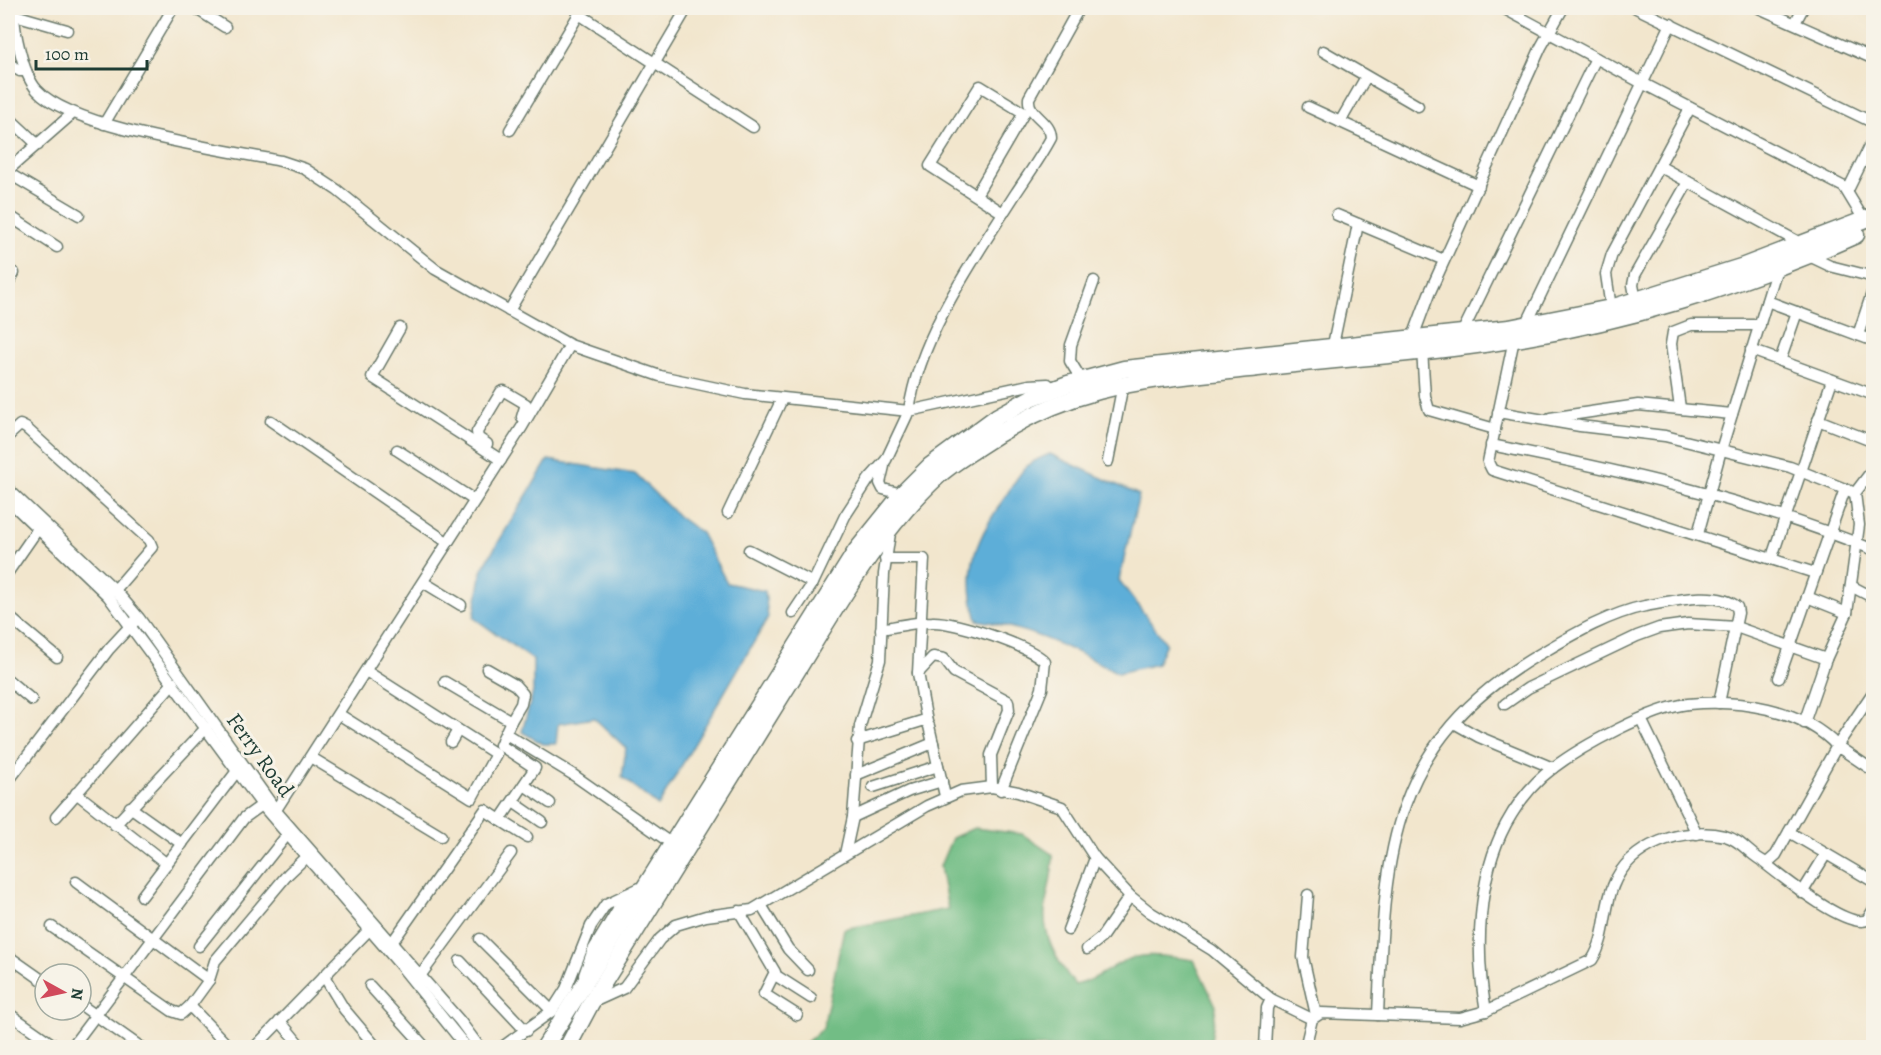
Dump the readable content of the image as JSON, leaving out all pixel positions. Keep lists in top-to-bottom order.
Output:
{
  "streets": {
    "street": ["Ferry Road"]
  },
  "scale_bar": "100 m",
  "north": "right"
}
